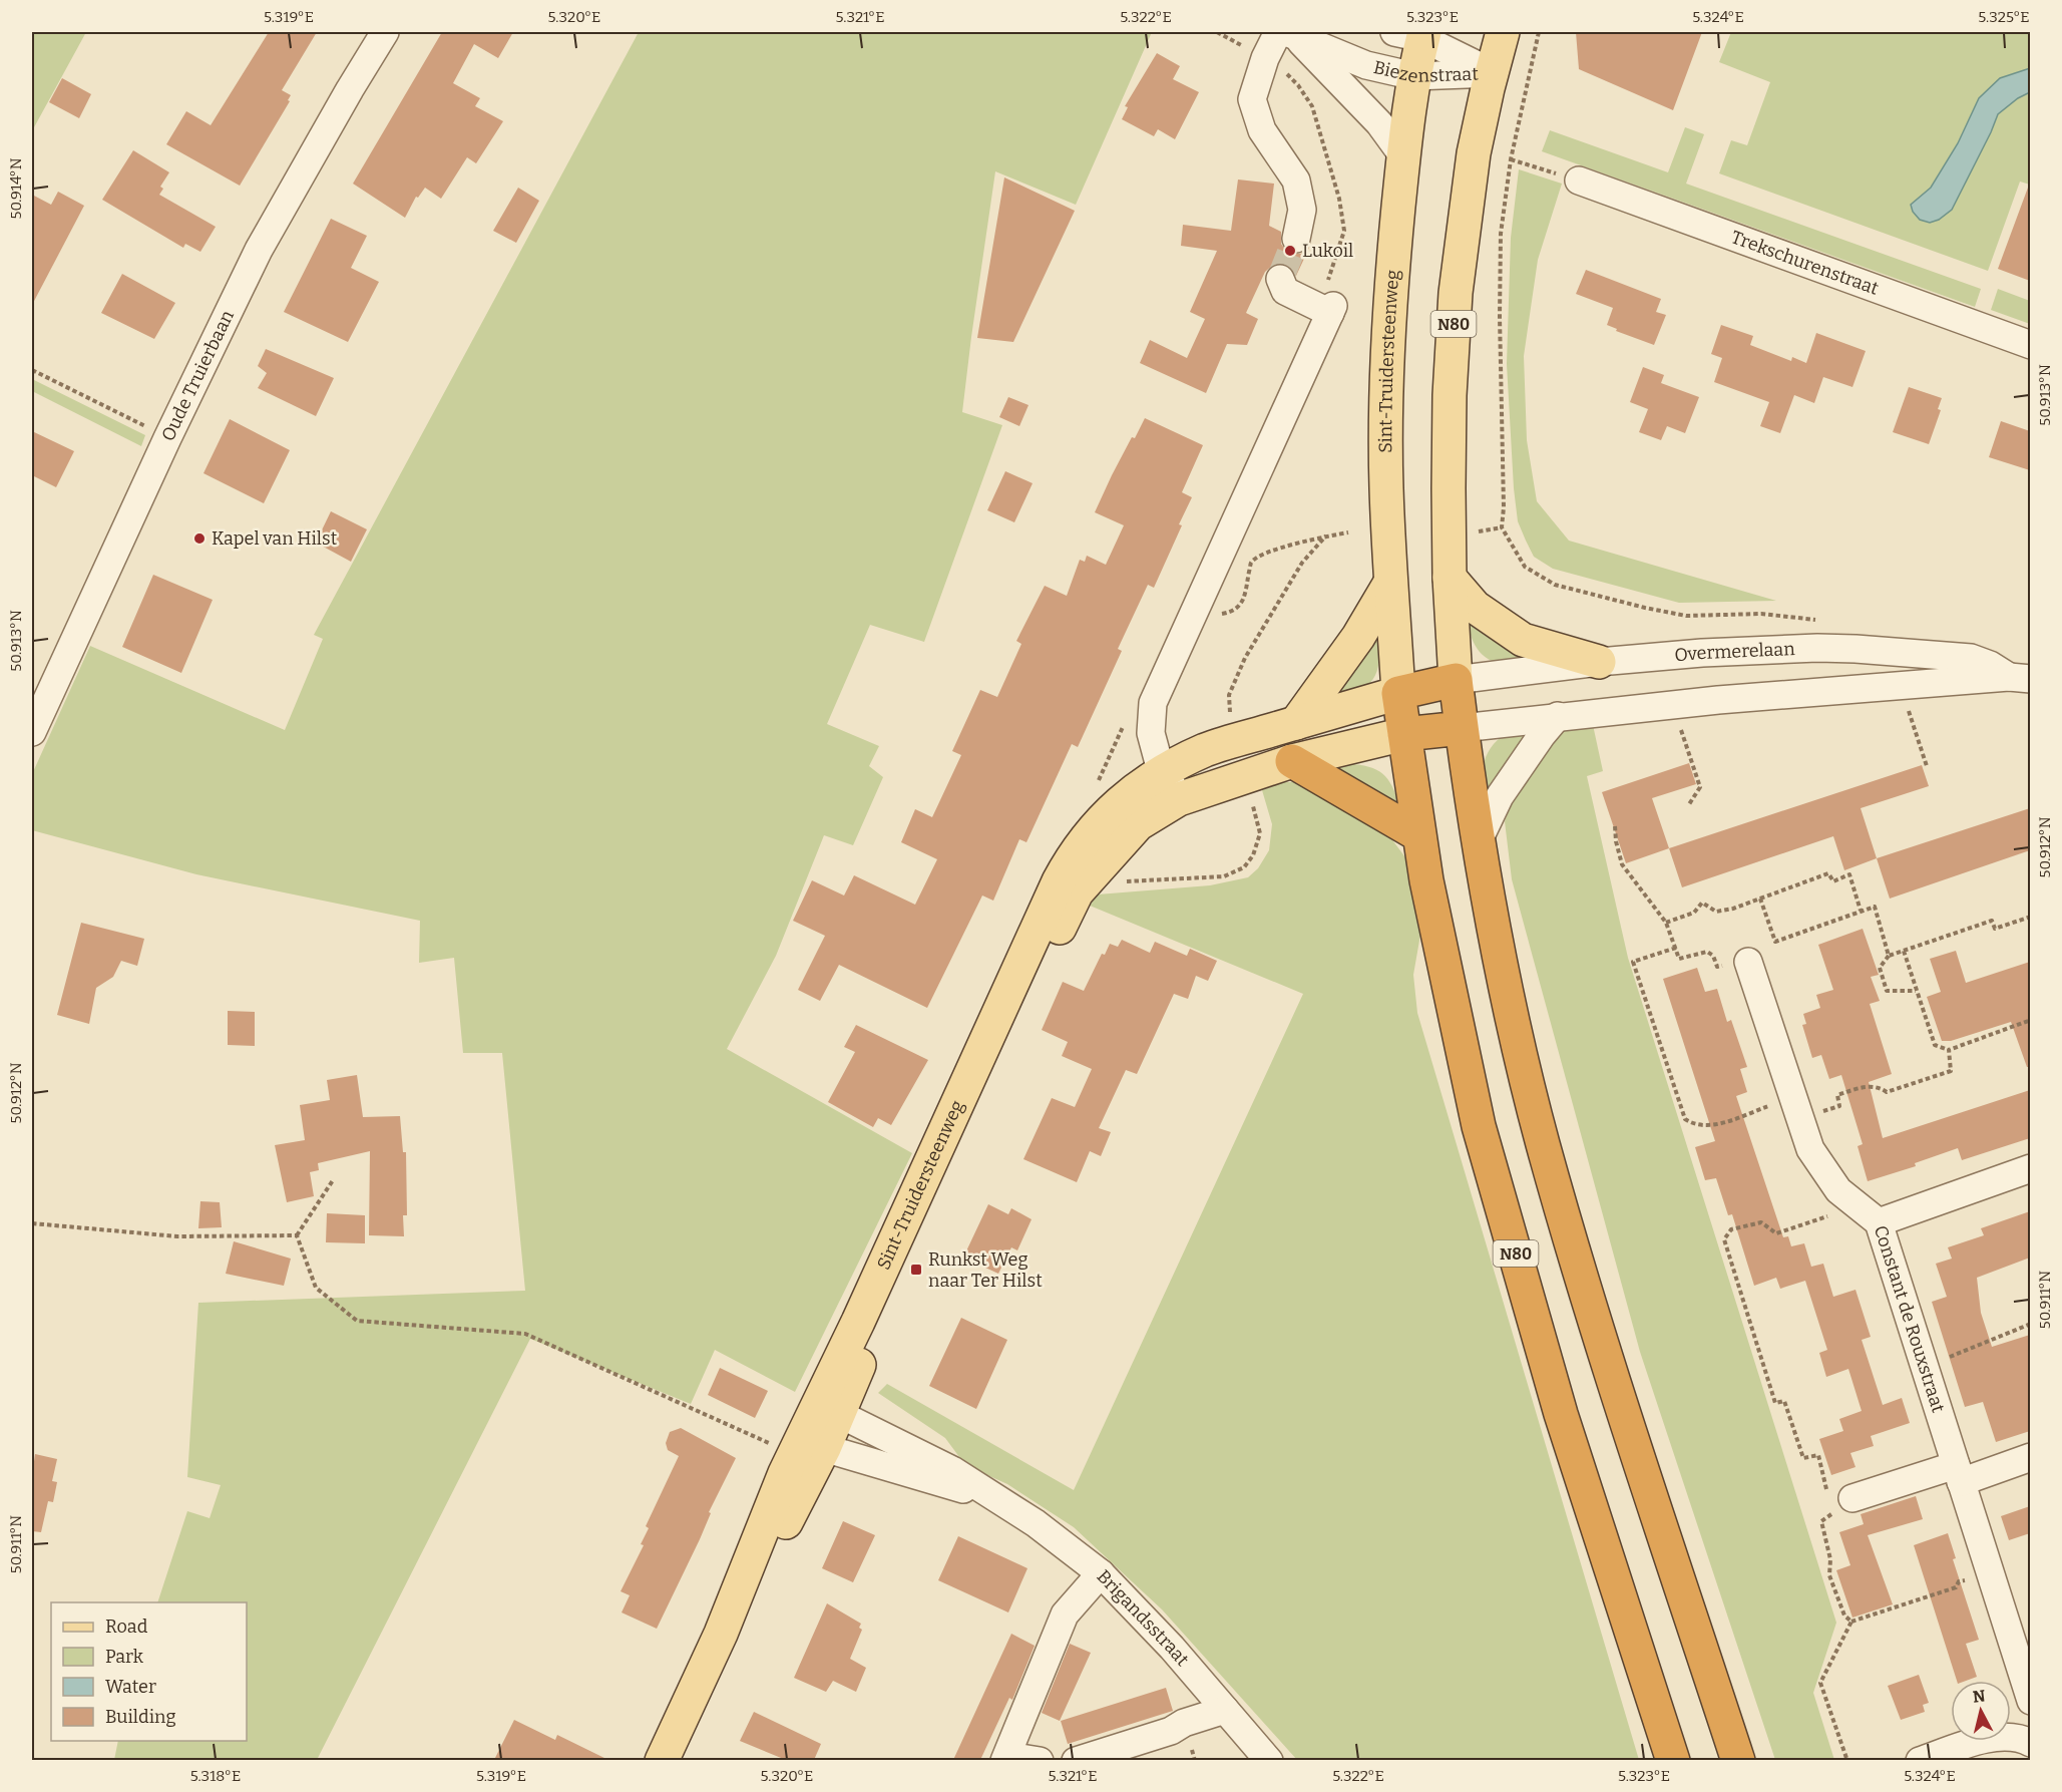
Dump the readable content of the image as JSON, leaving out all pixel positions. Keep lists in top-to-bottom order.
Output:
{
  "streets": {
    "highway": ["N80", "Sint-Truidersteenweg"],
    "street": [
      "Biezenstraat",
      "Trekschurenstraat",
      "Oude Truierbaan",
      "Overmerelaan",
      "Constant de Rouxstraat",
      "Brigandsstraat"
    ]
  },
  "crossings": [
    ["Biezenstraat", "N80"],
    ["Biezenstraat", "Sint-Truidersteenweg"],
    ["N80", "Sint-Truidersteenweg"],
    ["N80", "Overmerelaan"],
    ["Sint-Truidersteenweg", "Overmerelaan"],
    ["Sint-Truidersteenweg", "Brigandsstraat"]
  ],
  "places": {
    "other": ["Lukoil", "Kapel van Hilst"],
    "transit": ["Runkst Weg naar Ter Hilst"]
  },
  "legend": [
    "Road",
    "Park",
    "Water",
    "Building"
  ],
  "north": "top",
  "coordinates": [
    "5.319°E",
    "5.320°E",
    "5.321°E",
    "5.322°E",
    "5.323°E",
    "5.324°E",
    "5.325°E",
    "50.914°N",
    "50.913°N",
    "50.912°N",
    "50.911°N",
    "5.318°E"
  ]
}
